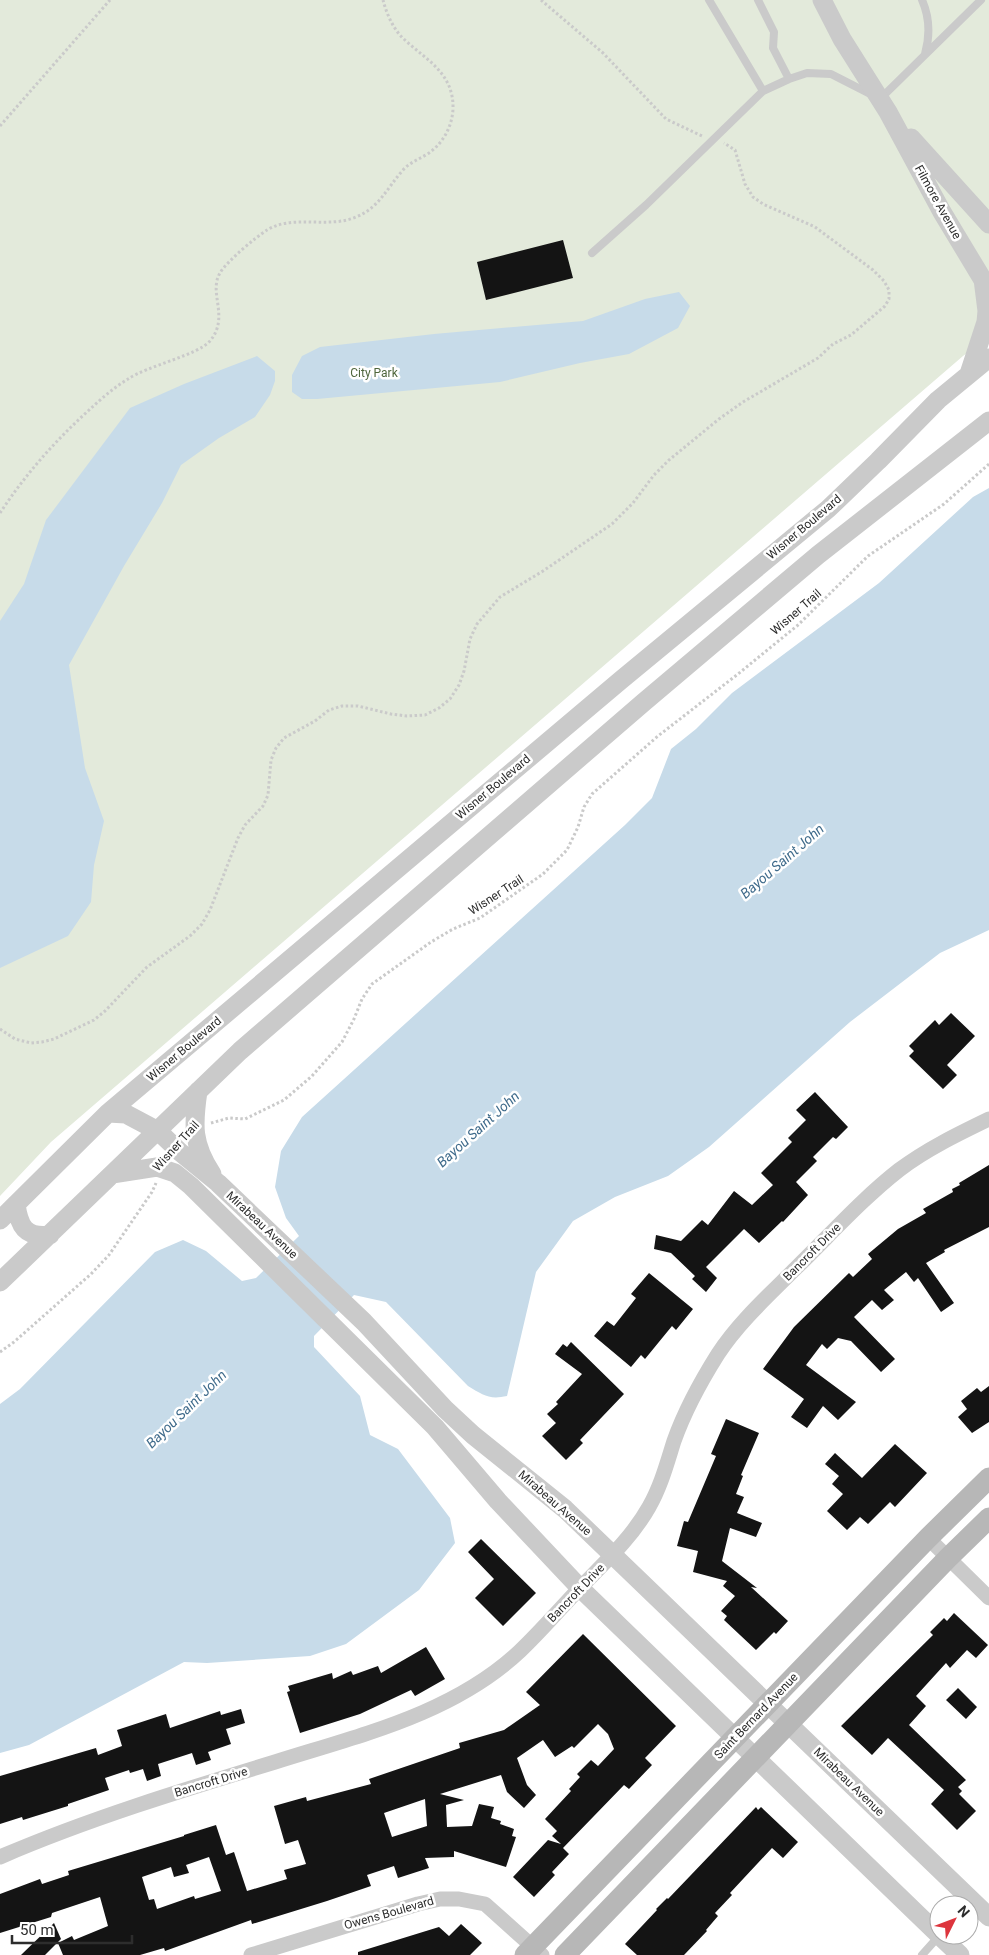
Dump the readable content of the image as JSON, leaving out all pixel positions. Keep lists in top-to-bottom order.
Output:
{
  "streets": {
    "main road": ["Saint Bernard Avenue"],
    "street": [
      "Filmore Avenue",
      "Wisner Boulevard",
      "Mirabeau Avenue",
      "Bancroft Drive",
      "Owens Boulevard"
    ],
    "path": ["Wisner Trail"]
  },
  "crossings": [
    ["Wisner Boulevard", "Mirabeau Avenue"],
    ["Wisner Trail", "Mirabeau Avenue"],
    ["Mirabeau Avenue", "Bancroft Drive"],
    ["Mirabeau Avenue", "Saint Bernard Avenue"],
    ["Saint Bernard Avenue", "Owens Boulevard"]
  ],
  "water": ["Bayou Saint John"],
  "parks": ["City Park"],
  "scale_bar": "50 m",
  "north": "top right"
}
